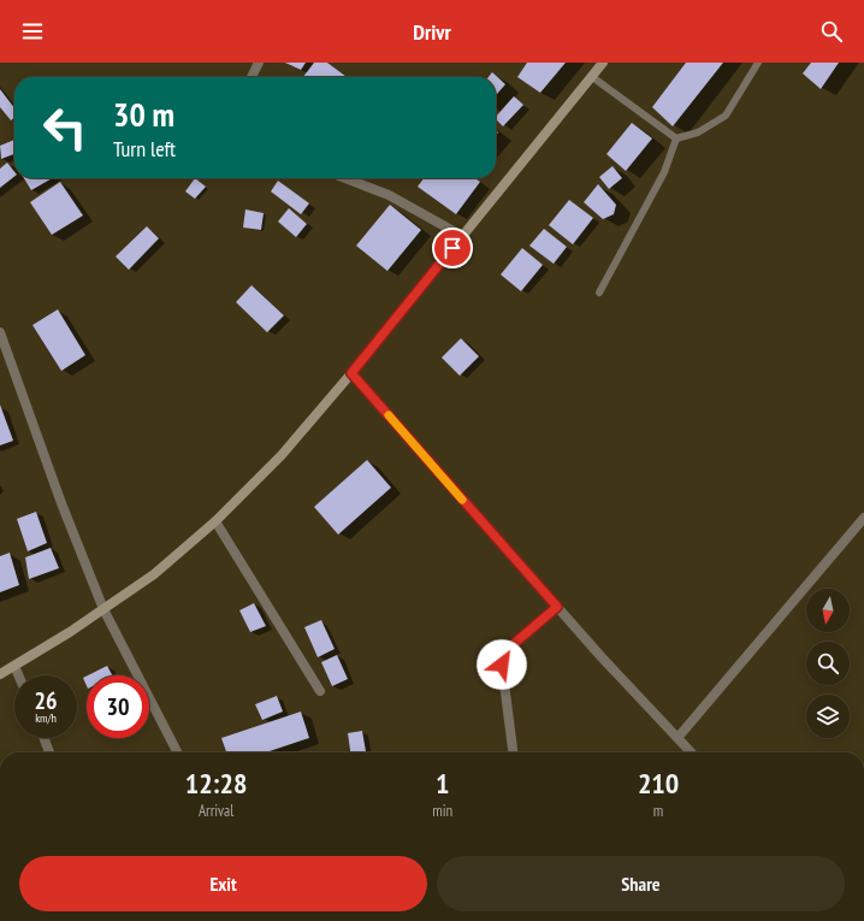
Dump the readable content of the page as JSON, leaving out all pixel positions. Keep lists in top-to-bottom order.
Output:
{
  "north": "bottom",
  "page": {
    "header": "Drivr",
    "turn": ["30 m", "Turn left"],
    "speed": "26 km/h",
    "limit": "30",
    "eta": [
      "12:28",
      "Arrival",
      "1",
      "min",
      "210",
      "m"
    ],
    "buttons": ["Exit", "Share"]
  }
}
